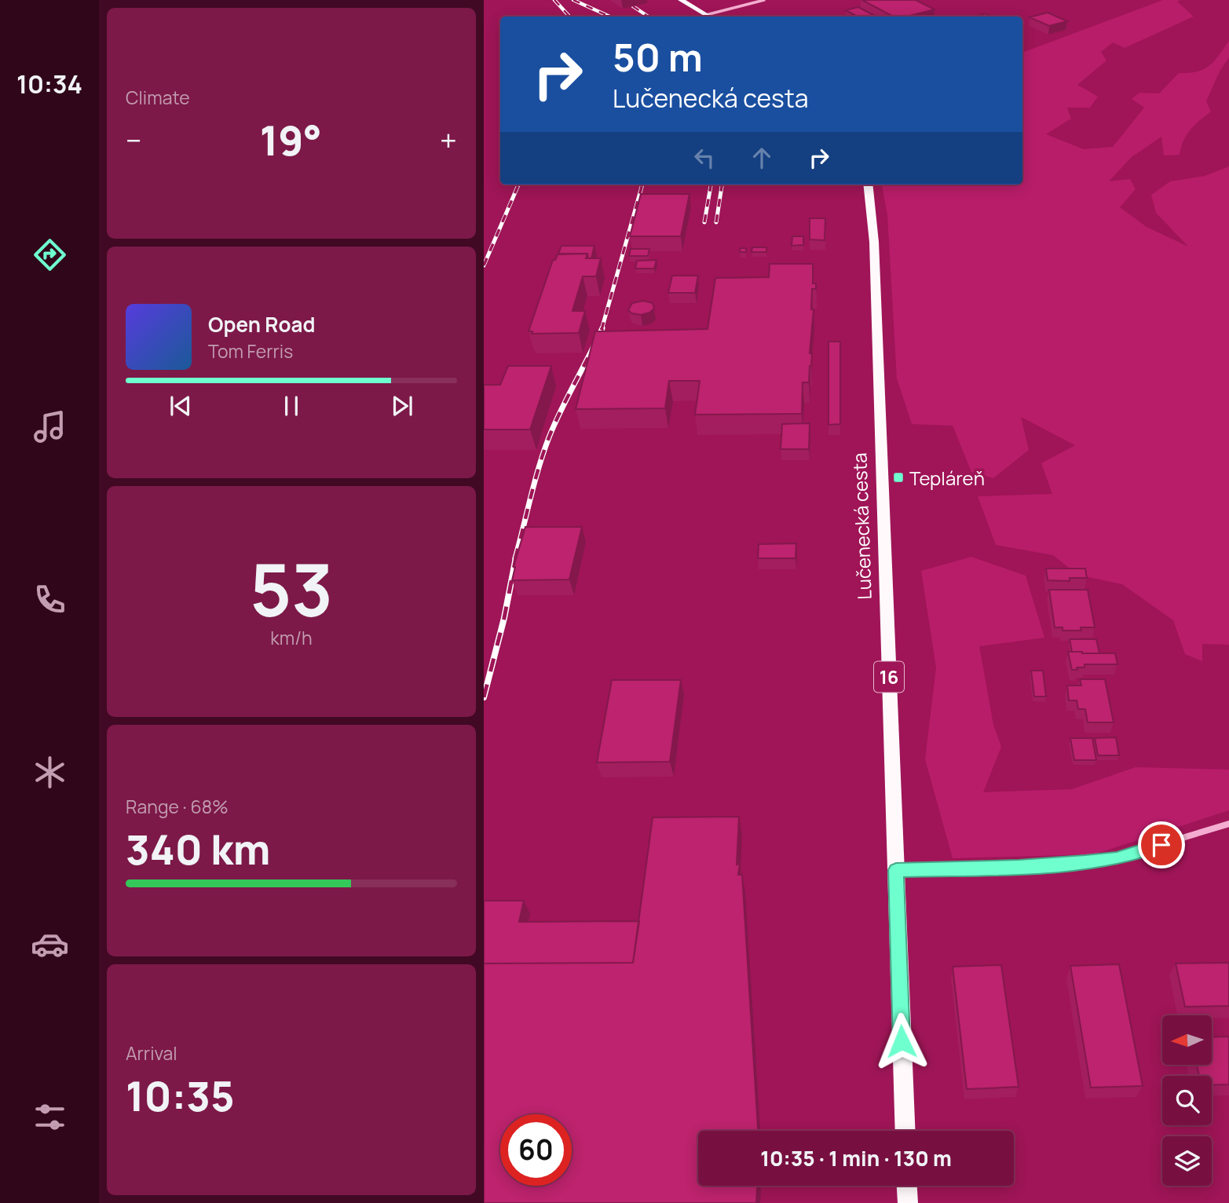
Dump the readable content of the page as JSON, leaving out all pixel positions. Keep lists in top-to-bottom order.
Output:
{
  "streets": {
    "main road": ["Lučenecká cesta", "16"]
  },
  "places": {
    "transit": ["Tepláreň"]
  },
  "north": "left",
  "page": {
    "tabs": "10:34",
    "tile": [
      "Climate",
      ["53", "km/h"],
      ["Range · 68%", "340 km"],
      ["Arrival", "10:35"]
    ],
    "turn": ["50 m", "Lučenecká cesta"],
    "heat": ["−", "19°", "+"],
    "song": ["Open Road", "Tom Ferris"],
    "limit": "60",
    "trip": "10:35 · 1 min · 130 m"
  }
}
